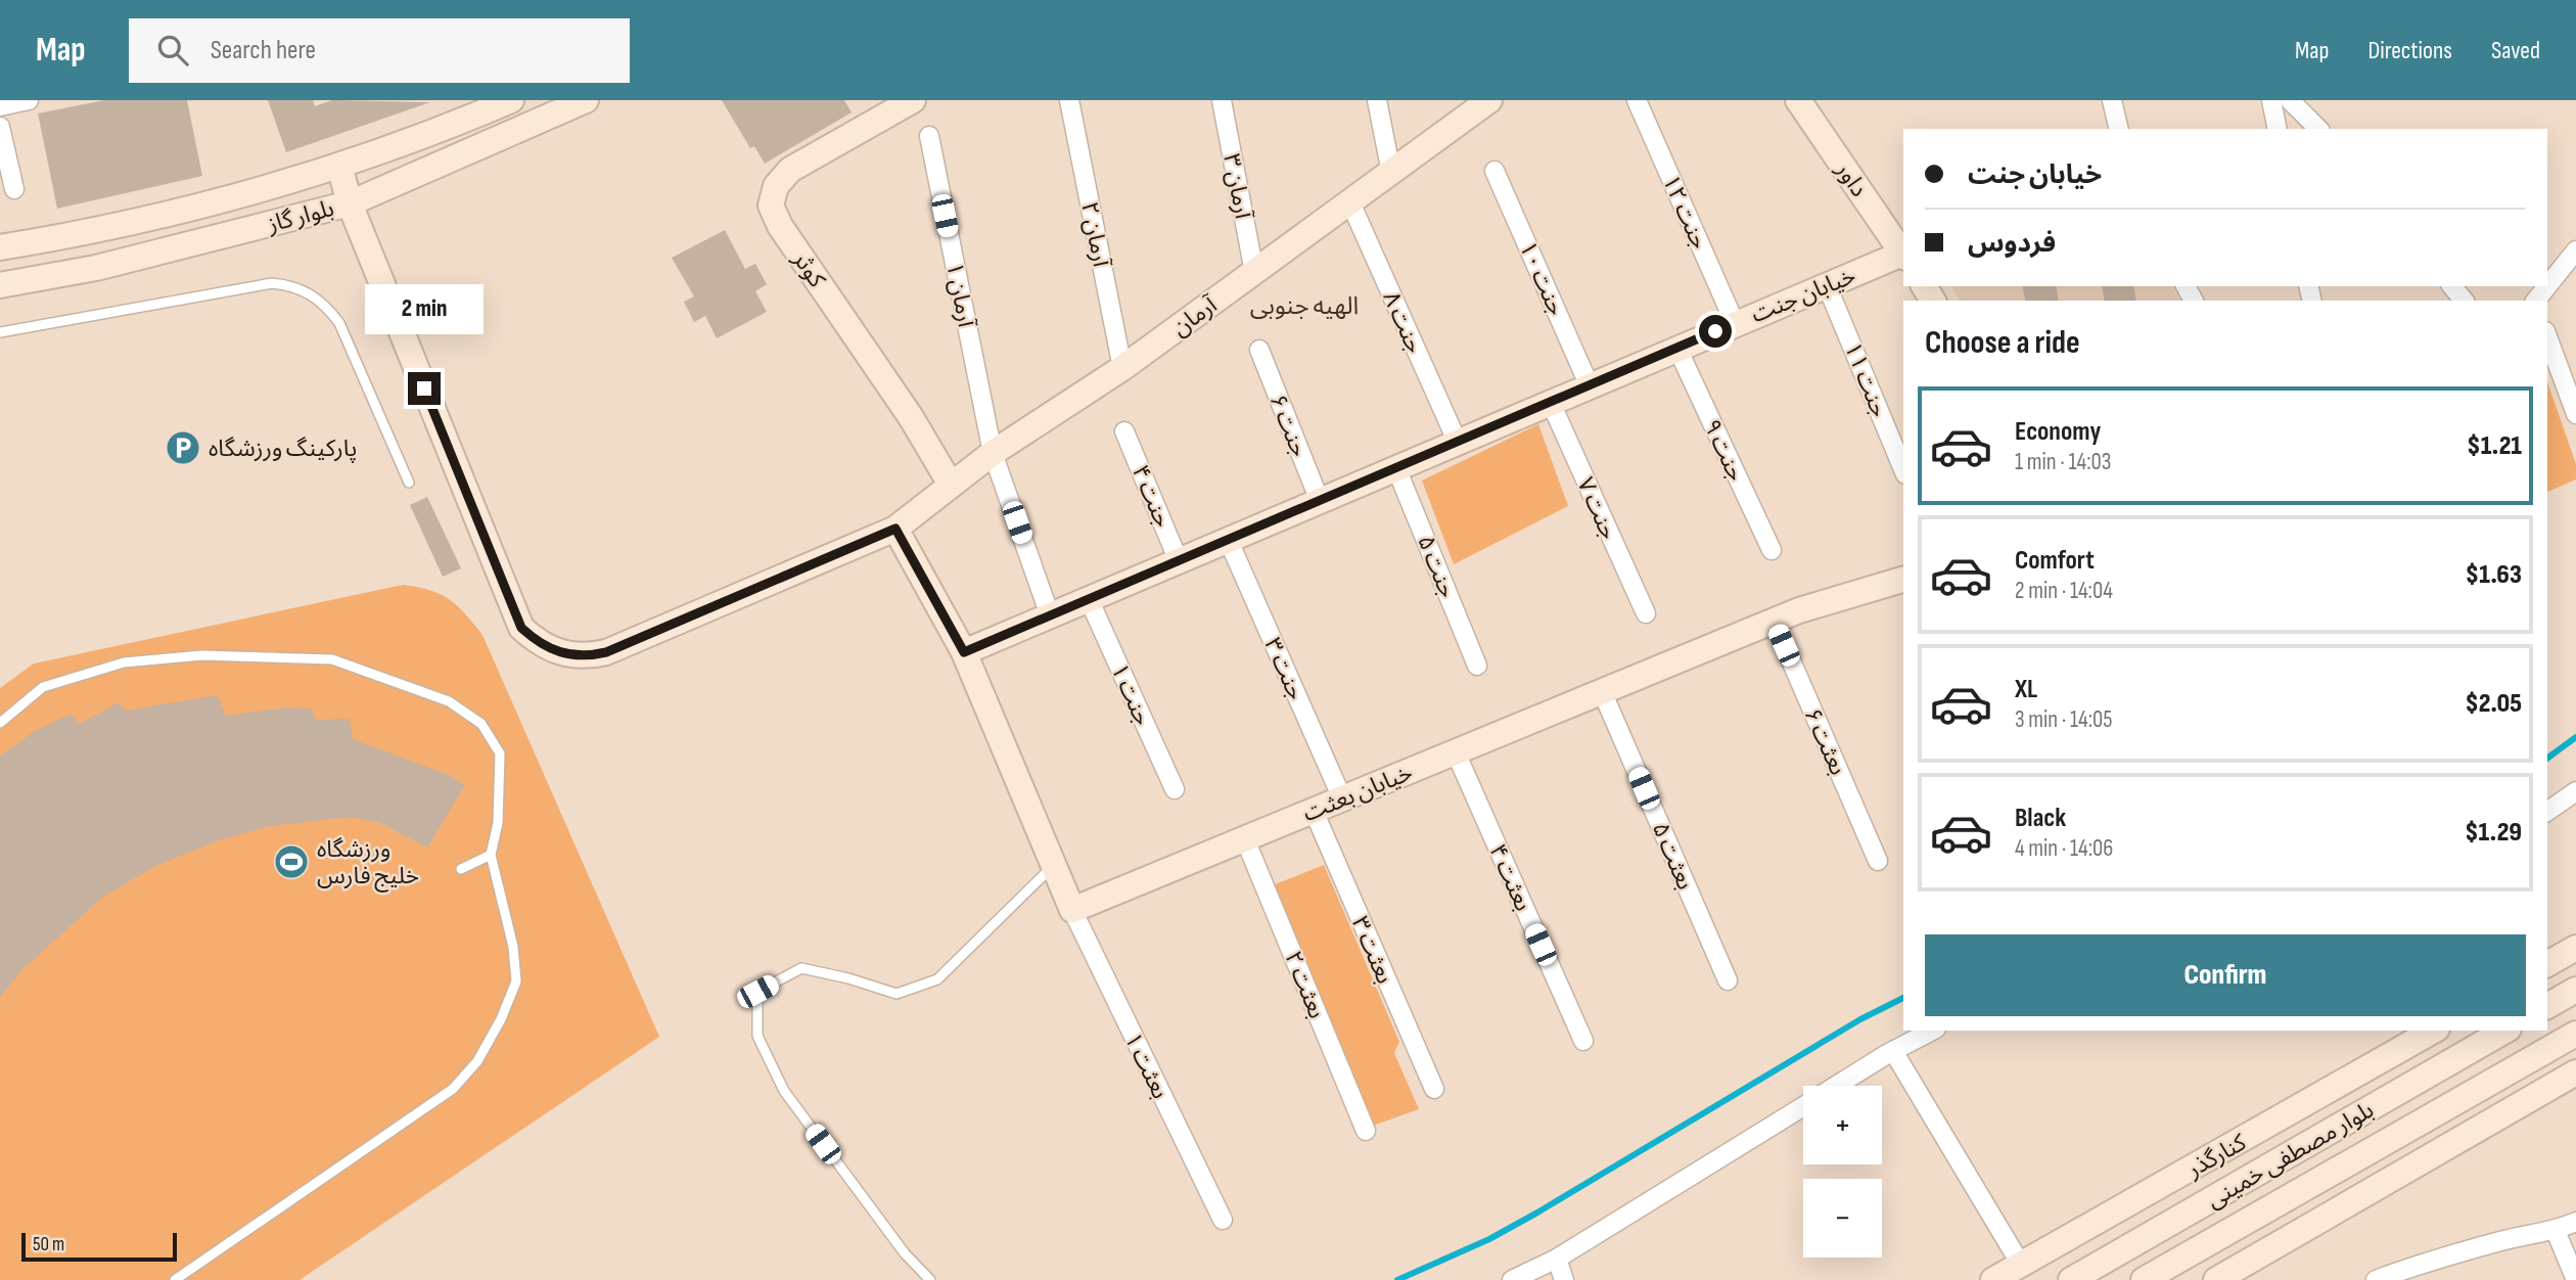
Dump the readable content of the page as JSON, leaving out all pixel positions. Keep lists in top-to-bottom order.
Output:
{
  "streets": {
    "street": [
      "داور",
      "آرمان ۳",
      "جنت ۱۲",
      "بلوار گاز",
      "آرمان ۲",
      "کوثر",
      "جنت ۱۰",
      "آرمان ۱",
      "خیابان جنت",
      "آرمان",
      "جنت ۸",
      "جنت ۱۱",
      "جنت ۶",
      "جنت ۹",
      "جنت ۴",
      "جنت ۷",
      "جنت ۵",
      "جنت ۳",
      "جنت ۱",
      "بعثت ۶",
      "خیابان بعثت",
      "بعثت ۵",
      "بعثت ۴",
      "بعثت ۳",
      "بعثت ۲",
      "بعثت ۱",
      "بلوار مصطفی خمینی",
      "کنارگذر"
    ]
  },
  "crossings": [
    ["آرمان ۳", "آرمان"],
    ["جنت ۱۲", "خیابان جنت"],
    ["بلوار گاز", "آرمان"],
    ["آرمان ۲", "آرمان"],
    ["کوثر", "آرمان"],
    ["جنت ۱۰", "خیابان جنت"],
    ["آرمان ۱", "خیابان جنت"],
    ["آرمان ۱", "آرمان"],
    ["خیابان جنت", "جنت ۸"],
    ["خیابان جنت", "جنت ۱۱"],
    ["خیابان جنت", "جنت ۶"],
    ["خیابان جنت", "جنت ۹"],
    ["خیابان جنت", "جنت ۴"],
    ["خیابان جنت", "جنت ۷"],
    ["خیابان جنت", "جنت ۵"],
    ["خیابان جنت", "جنت ۳"],
    ["خیابان جنت", "جنت ۱"],
    ["آرمان", "جنت ۸"],
    ["جنت ۳", "خیابان بعثت"],
    ["بعثت ۶", "خیابان بعثت"],
    ["خیابان بعثت", "بعثت ۵"],
    ["خیابان بعثت", "بعثت ۴"],
    ["خیابان بعثت", "بعثت ۳"],
    ["خیابان بعثت", "بعثت ۲"],
    ["خیابان بعثت", "بعثت ۱"]
  ],
  "districts": ["الهیه جنوبی"],
  "places": {
    "parking": ["پارکینگ ورزشگاه"],
    "sports": ["ورزشگاه خلیج فارس"]
  },
  "scale_bar": "50 m",
  "page": {
    "header": "Map",
    "search": "Search here",
    "nav": ["Map", "Directions", "Saved"],
    "banner": ["خیابان جنت", "فردوس"],
    "bubble": "2 min",
    "heading": "Choose a ride",
    "list": [
      {
        "name": "Economy",
        "note": "1 min · 14:03",
        "value": "$1.21"
      },
      {
        "name": "Comfort",
        "note": "2 min · 14:04",
        "value": "$1.63"
      },
      {
        "name": "XL",
        "note": "3 min · 14:05",
        "value": "$2.05"
      },
      {
        "name": "Black",
        "note": "4 min · 14:06",
        "value": "$1.29"
      }
    ],
    "buttons": "Confirm",
    "map_buttons": ["+", "−"],
    "scale": "50 m"
  }
}
